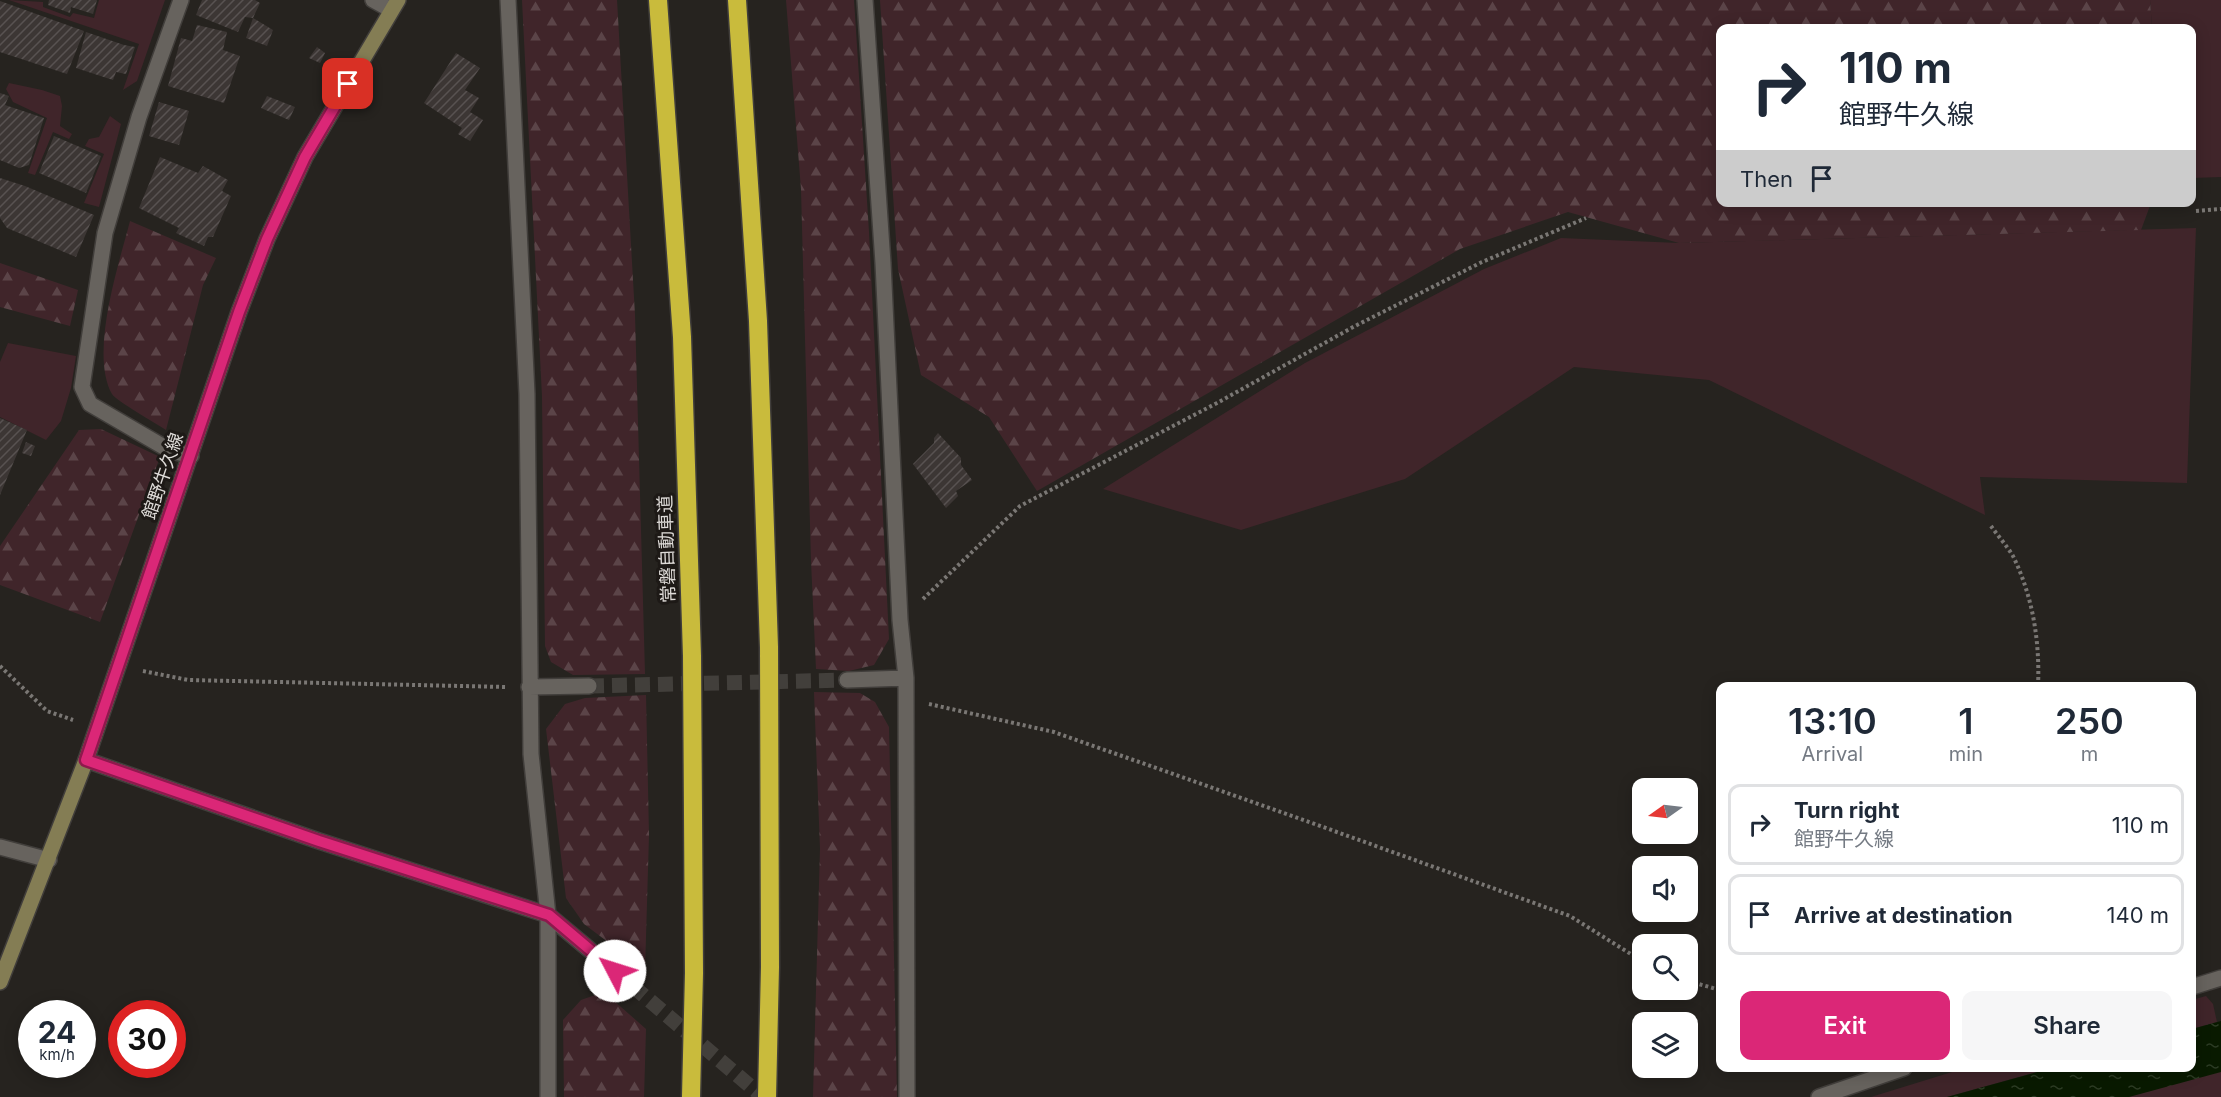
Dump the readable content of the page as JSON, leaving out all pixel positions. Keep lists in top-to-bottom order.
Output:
{
  "streets": {
    "highway": ["常磐自動車道"],
    "main road": ["館野牛久線"]
  },
  "north": "left",
  "page": {
    "turn": ["110 m", "館野牛久線"],
    "then": "Then",
    "eta": [
      "13:10",
      "Arrival",
      "1",
      "min",
      "250",
      "m"
    ],
    "list": [
      {
        "name": "Turn right",
        "note": "館野牛久線",
        "value": "110 m"
      },
      {
        "name": "Arrive at destination",
        "value": "140 m"
      }
    ],
    "buttons": ["Exit", "Share"],
    "speed": "24 km/h",
    "limit": "30"
  }
}
